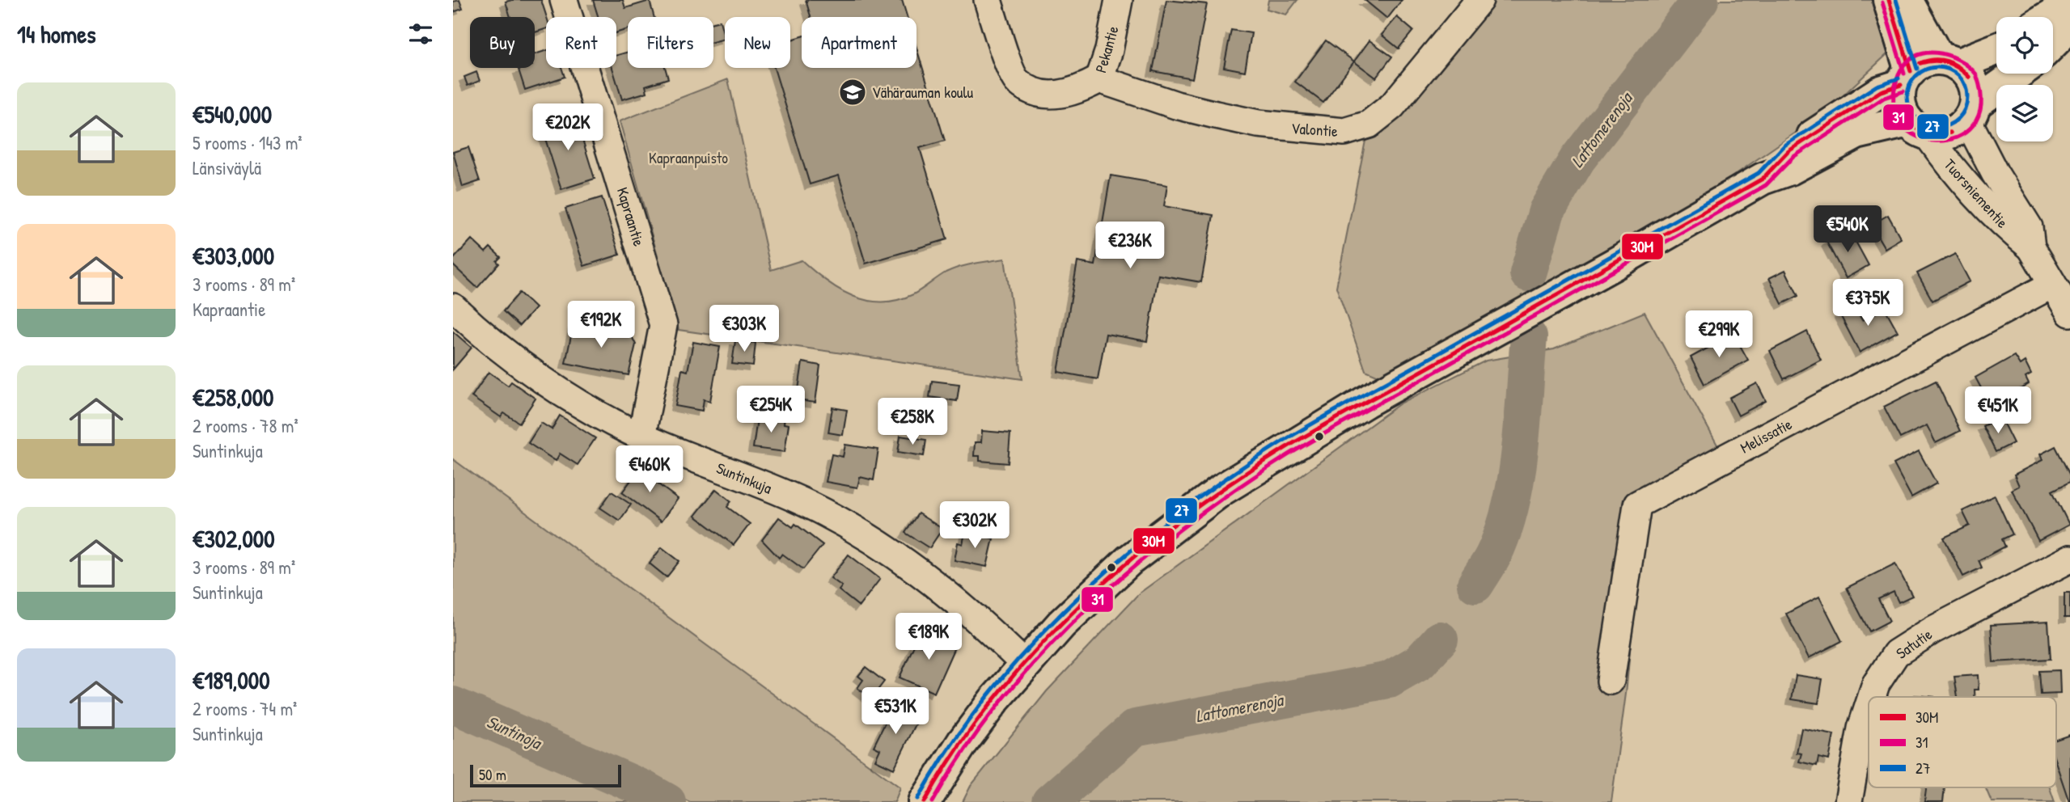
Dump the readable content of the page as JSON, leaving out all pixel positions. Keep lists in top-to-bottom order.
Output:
{
  "streets": {
    "street": [
      "Pekantie",
      "Valontie",
      "Tuorsniementie",
      "Kapraantie",
      "Melissatie",
      "Suntinkuja",
      "Satutie"
    ]
  },
  "crossings": [
    ["Pekantie", "Valontie"],
    ["Tuorsniementie", "Melissatie"],
    ["Kapraantie", "Suntinkuja"]
  ],
  "water": ["Lattomerenoja", "Suntinoja"],
  "parks": ["Kapraanpuisto"],
  "places": {
    "school or university": ["Vähärauman koulu"]
  },
  "lines": ["transit line 30M", "transit line 27", "transit line 31"],
  "legend": ["30M", "31", "27"],
  "scale_bar": "50 m",
  "page": {
    "heading": "14 homes",
    "chip": [
      "Buy",
      "Rent",
      "Filters",
      "New",
      "Apartment"
    ],
    "list": [
      {
        "name": "€540,000",
        "note": "5 rooms · 143 m² · Länsiväylä"
      },
      {
        "name": "€303,000",
        "note": "3 rooms · 89 m² · Kapraantie"
      },
      {
        "name": "€258,000",
        "note": "2 rooms · 78 m² · Suntinkuja"
      },
      {
        "name": "€302,000",
        "note": "3 rooms · 89 m² · Suntinkuja"
      },
      {
        "name": "€189,000",
        "note": "2 rooms · 74 m² · Suntinkuja"
      }
    ],
    "price": [
      "€202K",
      "€540K",
      "€236K",
      "€375K",
      "€192K",
      "€303K",
      "€299K",
      "€254K",
      "€451K",
      "€258K",
      "€460K",
      "€302K",
      "€189K",
      "€531K"
    ],
    "scale": "50 m"
  }
}
